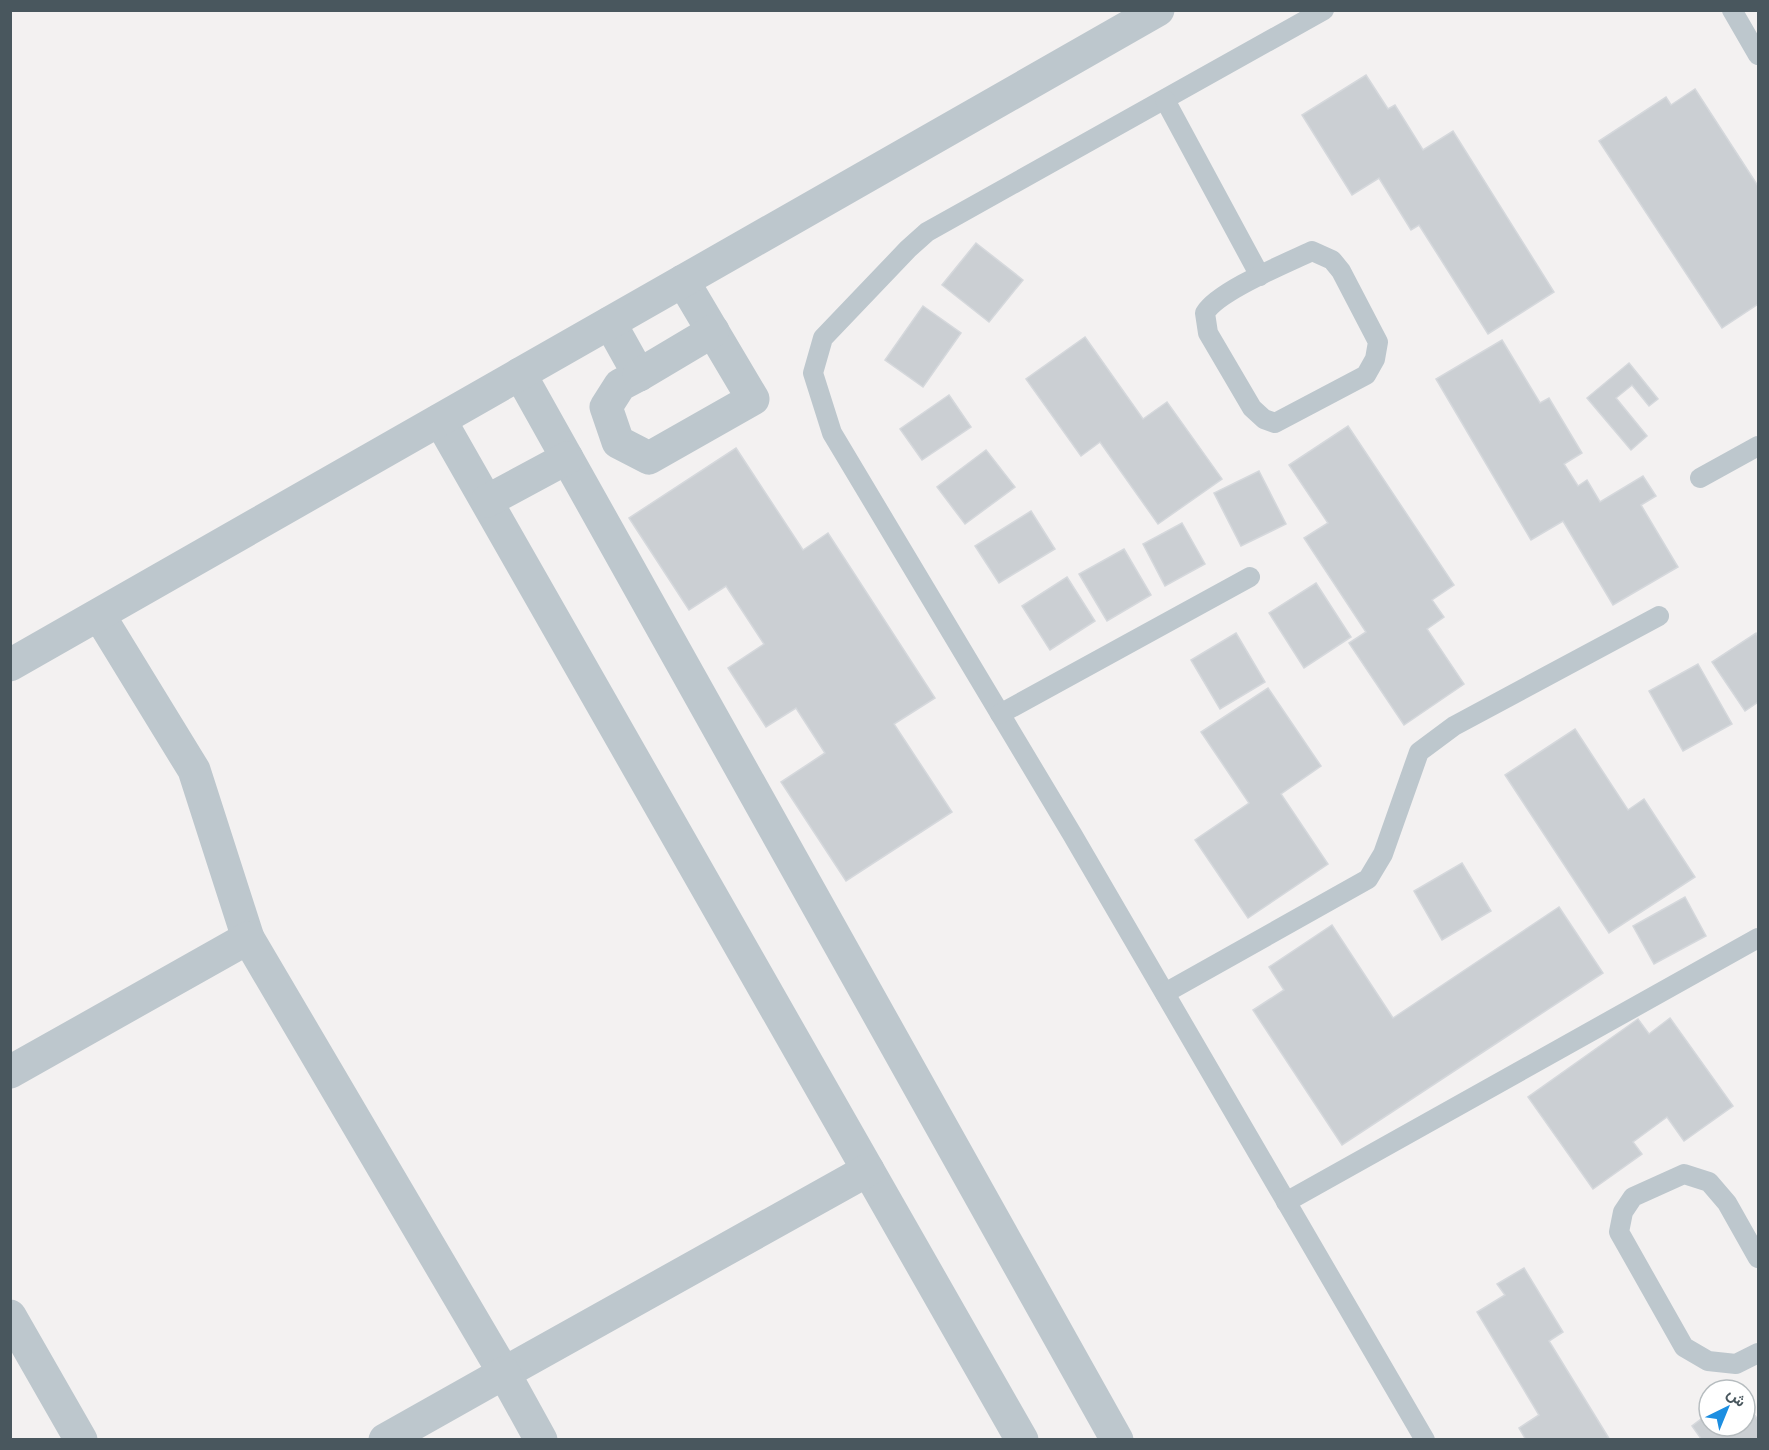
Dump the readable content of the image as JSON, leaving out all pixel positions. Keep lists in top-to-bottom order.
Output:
{
  "north": "top right"
}
